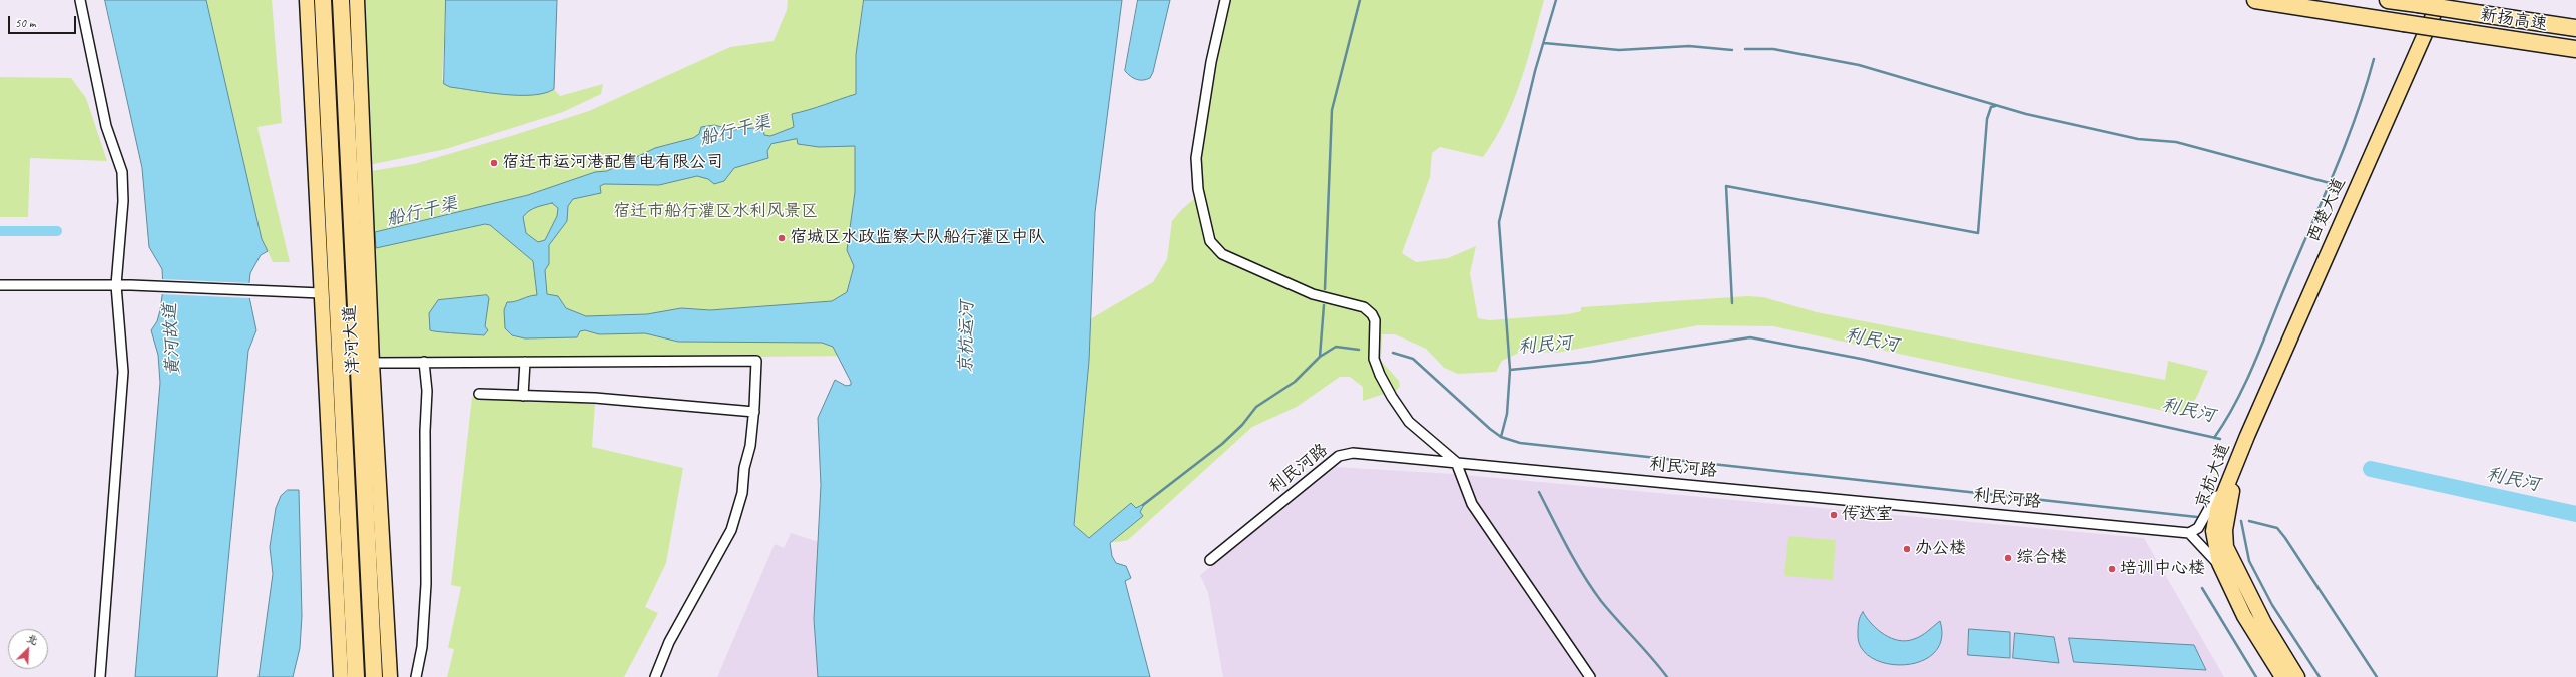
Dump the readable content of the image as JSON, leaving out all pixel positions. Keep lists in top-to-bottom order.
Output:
{
  "streets": {
    "highway": ["新扬高速", "洋河大道"],
    "main road": ["西楚大道", "京杭大道"],
    "street": ["利民河路"]
  },
  "crossings": [
    ["西楚大道", "京杭大道"]
  ],
  "water": [
    "船行干渠",
    "京杭运河",
    "黄河故道",
    "利民河"
  ],
  "parks": ["宿迁市船行灌区水利风景区"],
  "places": [
    "宿迁市运河港配售电有限公司",
    "宿城区水政监察大队船行灌区中队",
    "传达室",
    "办公楼",
    "综合楼",
    "培训中心楼"
  ],
  "scale_bar": "50 m",
  "north": "top right"
}
